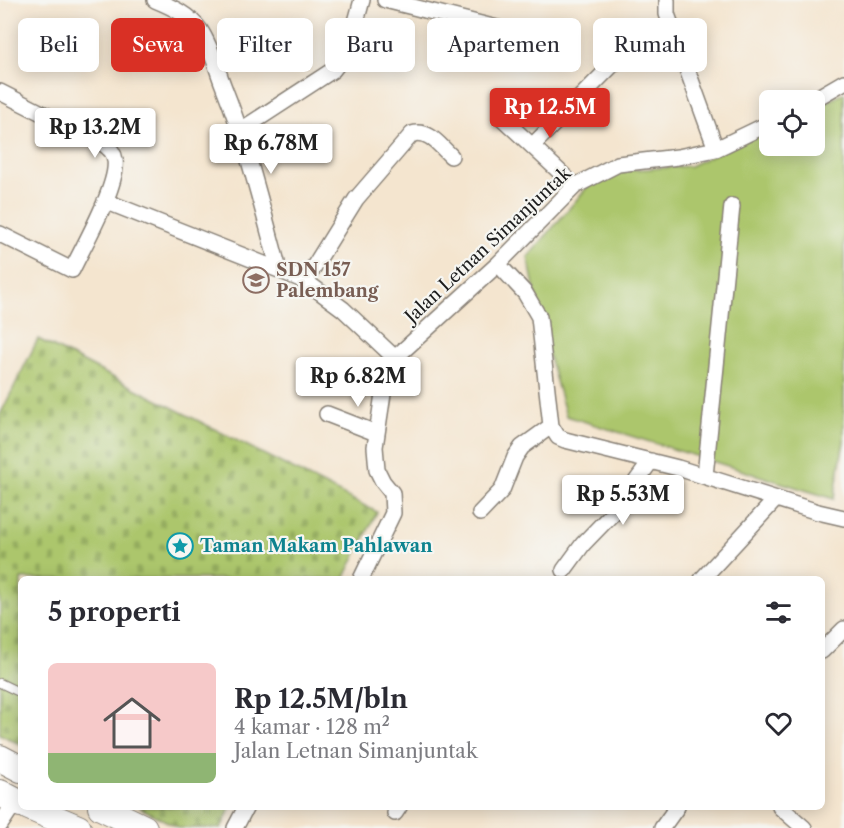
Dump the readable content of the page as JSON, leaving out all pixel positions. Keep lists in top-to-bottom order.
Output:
{
  "streets": {
    "street": ["Jalan Letnan Simanjuntak"]
  },
  "places": {
    "school or university": ["SDN 157 Palembang"],
    "place": ["Taman Makam Pahlawan"]
  },
  "page": {
    "chip": [
      "Beli",
      "Sewa",
      "Filter",
      "Baru",
      "Apartemen",
      "Rumah"
    ],
    "price": [
      "Rp 12.5M",
      "Rp 13.2M",
      "Rp 6.78M",
      "Rp 6.82M",
      "Rp 5.53M"
    ],
    "heading": "5 properti",
    "list": [
      {
        "name": "Rp 12.5M/bln",
        "note": "4 kamar · 128 m² · Jalan Letnan Simanjuntak"
      }
    ]
  }
}
